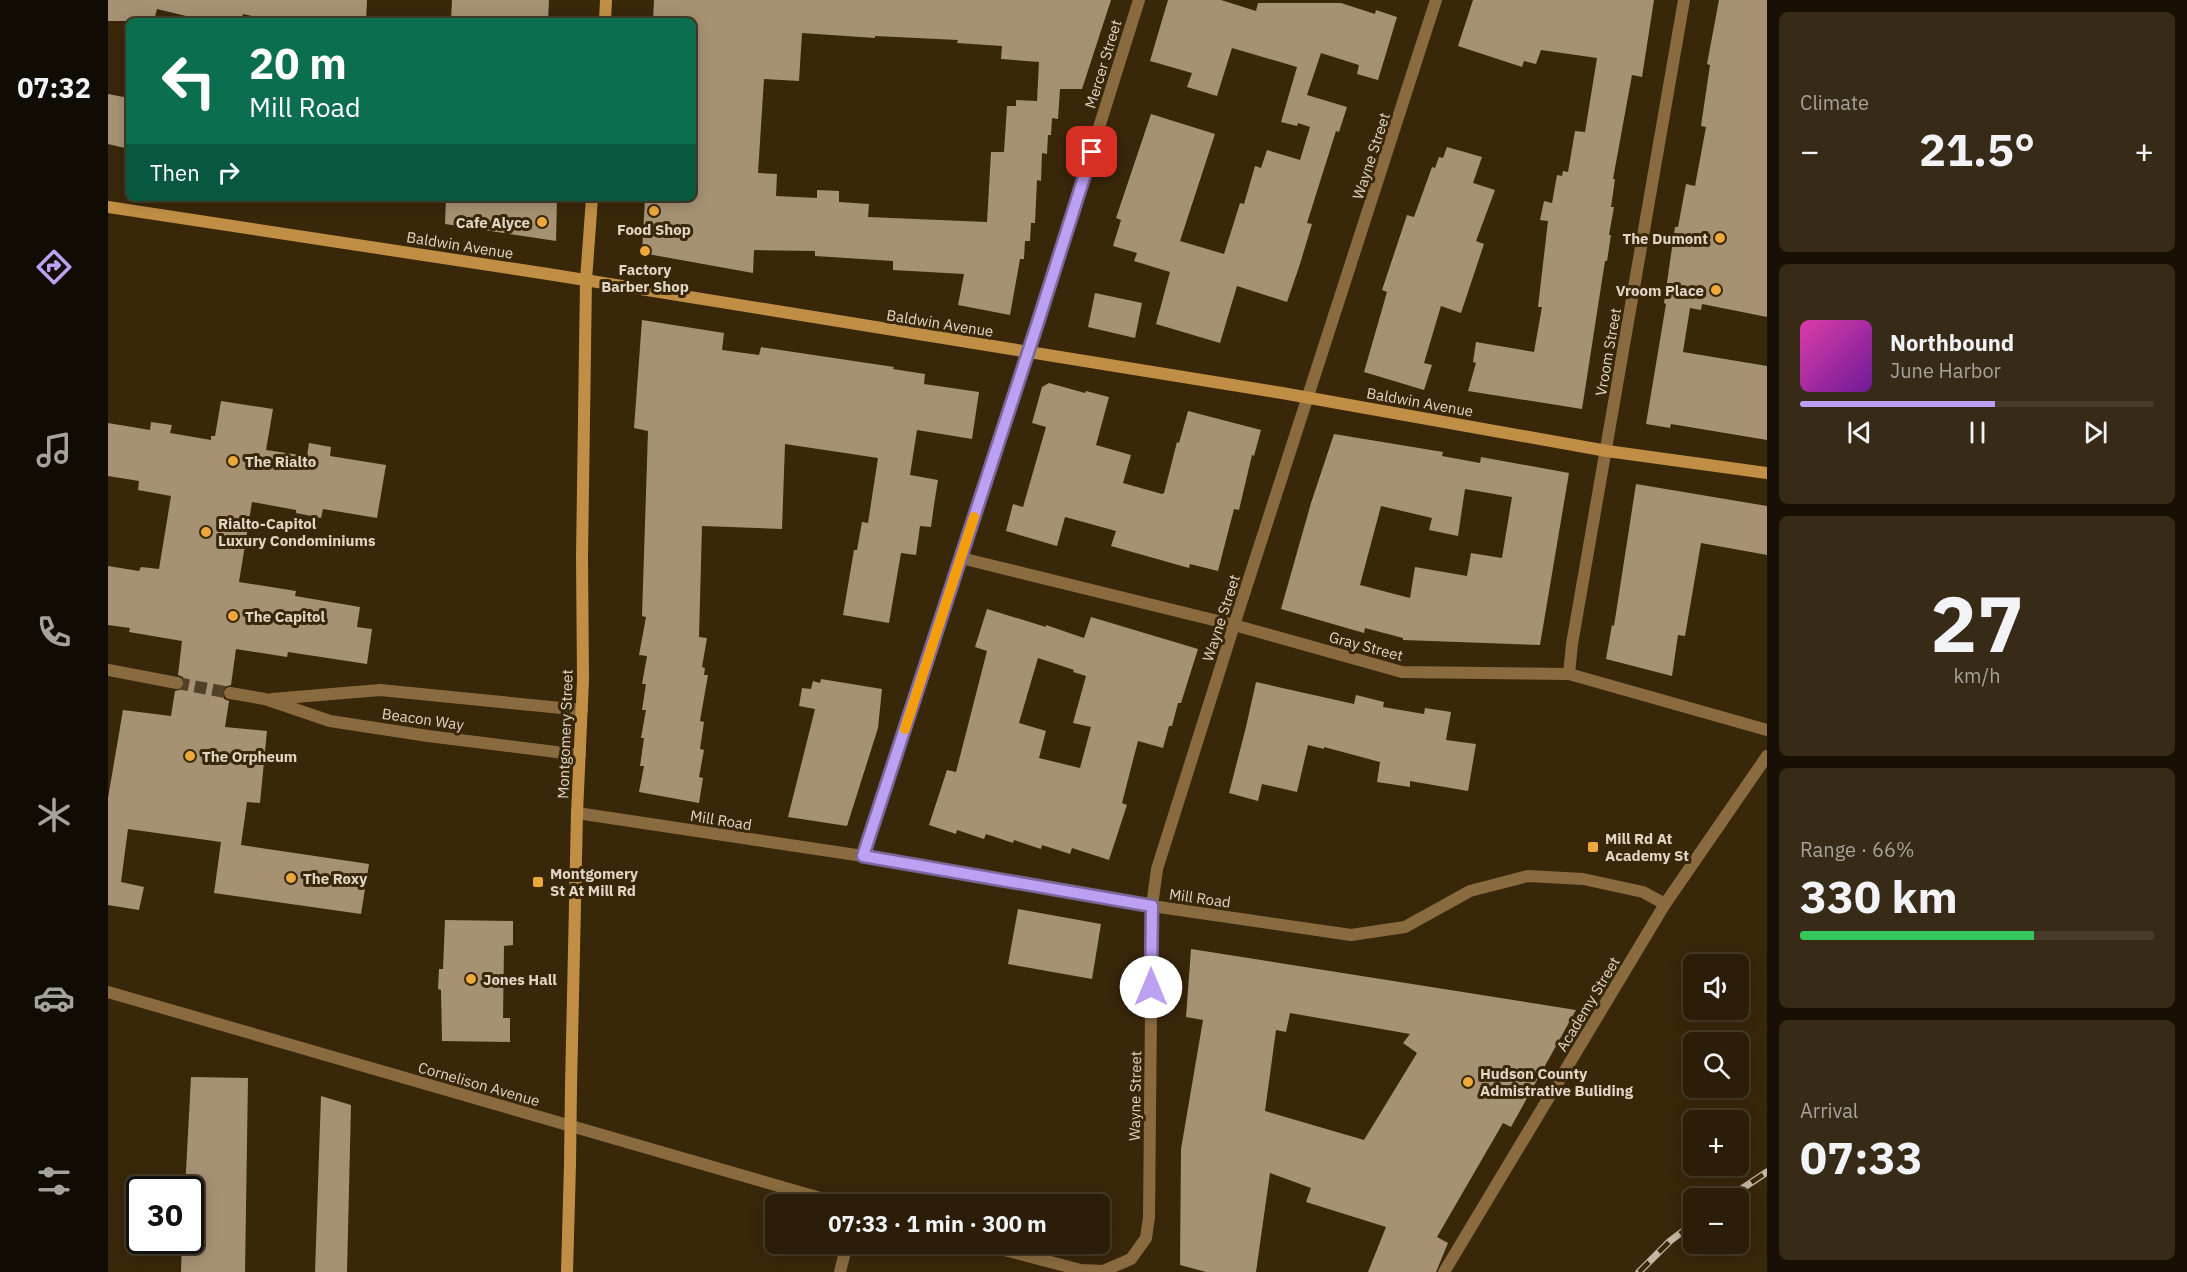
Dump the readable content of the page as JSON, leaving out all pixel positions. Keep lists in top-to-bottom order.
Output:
{
  "streets": {
    "street": [
      "Mercer Street",
      "Wayne Street",
      "Baldwin Avenue",
      "Vroom Street",
      "Gray Street",
      "Beacon Way",
      "Montgomery Street",
      "Mill Road",
      "Academy Street",
      "Cornelison Avenue"
    ]
  },
  "crossings": [
    ["Mercer Street", "Baldwin Avenue"],
    ["Mercer Street", "Gray Street"],
    ["Mercer Street", "Mill Road"],
    ["Wayne Street", "Baldwin Avenue"],
    ["Wayne Street", "Gray Street"],
    ["Wayne Street", "Mill Road"],
    ["Baldwin Avenue", "Vroom Street"],
    ["Baldwin Avenue", "Montgomery Street"],
    ["Vroom Street", "Gray Street"],
    ["Beacon Way", "Montgomery Street"],
    ["Montgomery Street", "Mill Road"],
    ["Mill Road", "Academy Street"]
  ],
  "places": {
    "other": [
      "Food Shop",
      "Cafe Alyce",
      "The Dumont",
      "Factory Barber Shop",
      "Vroom Place",
      "The Rialto",
      "Rialto-Capitol Luxury Condominiums",
      "The Capitol",
      "The Orpheum",
      "The Roxy",
      "Jones Hall",
      "Hudson County Admistrative Buliding"
    ],
    "transit": ["Mill Rd At Academy St", "Montgomery St At Mill Rd"]
  },
  "page": {
    "tabs": "07:32",
    "tile": [
      "Climate",
      ["27", "km/h"],
      ["Range · 66%", "330 km"],
      ["Arrival", "07:33"]
    ],
    "turn": ["20 m", "Mill Road"],
    "heat": ["−", "21.5°", "+"],
    "then": "Then",
    "song": ["Northbound", "June Harbor"],
    "map_buttons": ["+", "−"],
    "limit": "30",
    "trip": "07:33 · 1 min · 300 m"
  }
}
